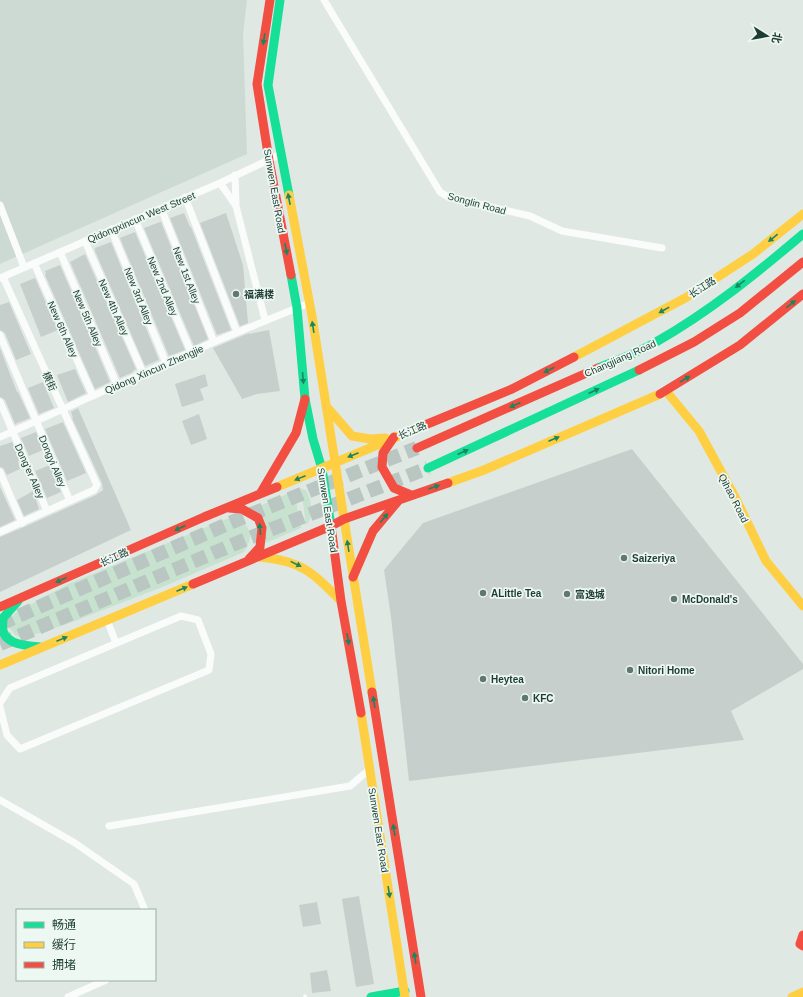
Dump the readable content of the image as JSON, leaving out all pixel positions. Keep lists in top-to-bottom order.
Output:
{
  "streets": {
    "main road": [
      "Sunwen East Road",
      "长江路",
      "Changjiang Road",
      "Qihao Road"
    ],
    "street": [
      "Songlin Road",
      "Qidongxincun West Street",
      "New 1st Alley",
      "New 2nd Alley",
      "New 3rd Alley",
      "New 4th Alley",
      "New 5th Alley",
      "New 6th Alley",
      "Qidong Xincun Zhengjie",
      "横街",
      "Dongyi Alley",
      "Dong'er Alley"
    ]
  },
  "crossings": [
    ["Sunwen East Road", "Qidongxincun West Street"],
    ["Sunwen East Road", "长江路"],
    ["Sunwen East Road", "Qidong Xincun Zhengjie"],
    ["Qidongxincun West Street", "New 1st Alley"],
    ["Qidongxincun West Street", "New 2nd Alley"],
    ["Qidongxincun West Street", "New 3rd Alley"],
    ["Qidongxincun West Street", "New 4th Alley"],
    ["Qidongxincun West Street", "New 5th Alley"],
    ["Qidongxincun West Street", "New 6th Alley"],
    ["Qidongxincun West Street", "横街"],
    ["New 1st Alley", "Qidong Xincun Zhengjie"],
    ["New 2nd Alley", "Qidong Xincun Zhengjie"],
    ["New 3rd Alley", "Qidong Xincun Zhengjie"],
    ["New 4th Alley", "Qidong Xincun Zhengjie"],
    ["New 5th Alley", "Qidong Xincun Zhengjie"],
    ["New 6th Alley", "Qidong Xincun Zhengjie"],
    ["Qidong Xincun Zhengjie", "横街"],
    ["Qidong Xincun Zhengjie", "Dongyi Alley"],
    ["Qidong Xincun Zhengjie", "Dong'er Alley"],
    ["横街", "Dongyi Alley"]
  ],
  "places": [
    "福满楼",
    "Saizeriya",
    "ALittle Tea",
    "富逸城",
    "McDonald's",
    "Nitori Home",
    "Heytea",
    "KFC"
  ],
  "legend": ["畅通", "缓行", "拥堵"],
  "north": "right"
}
